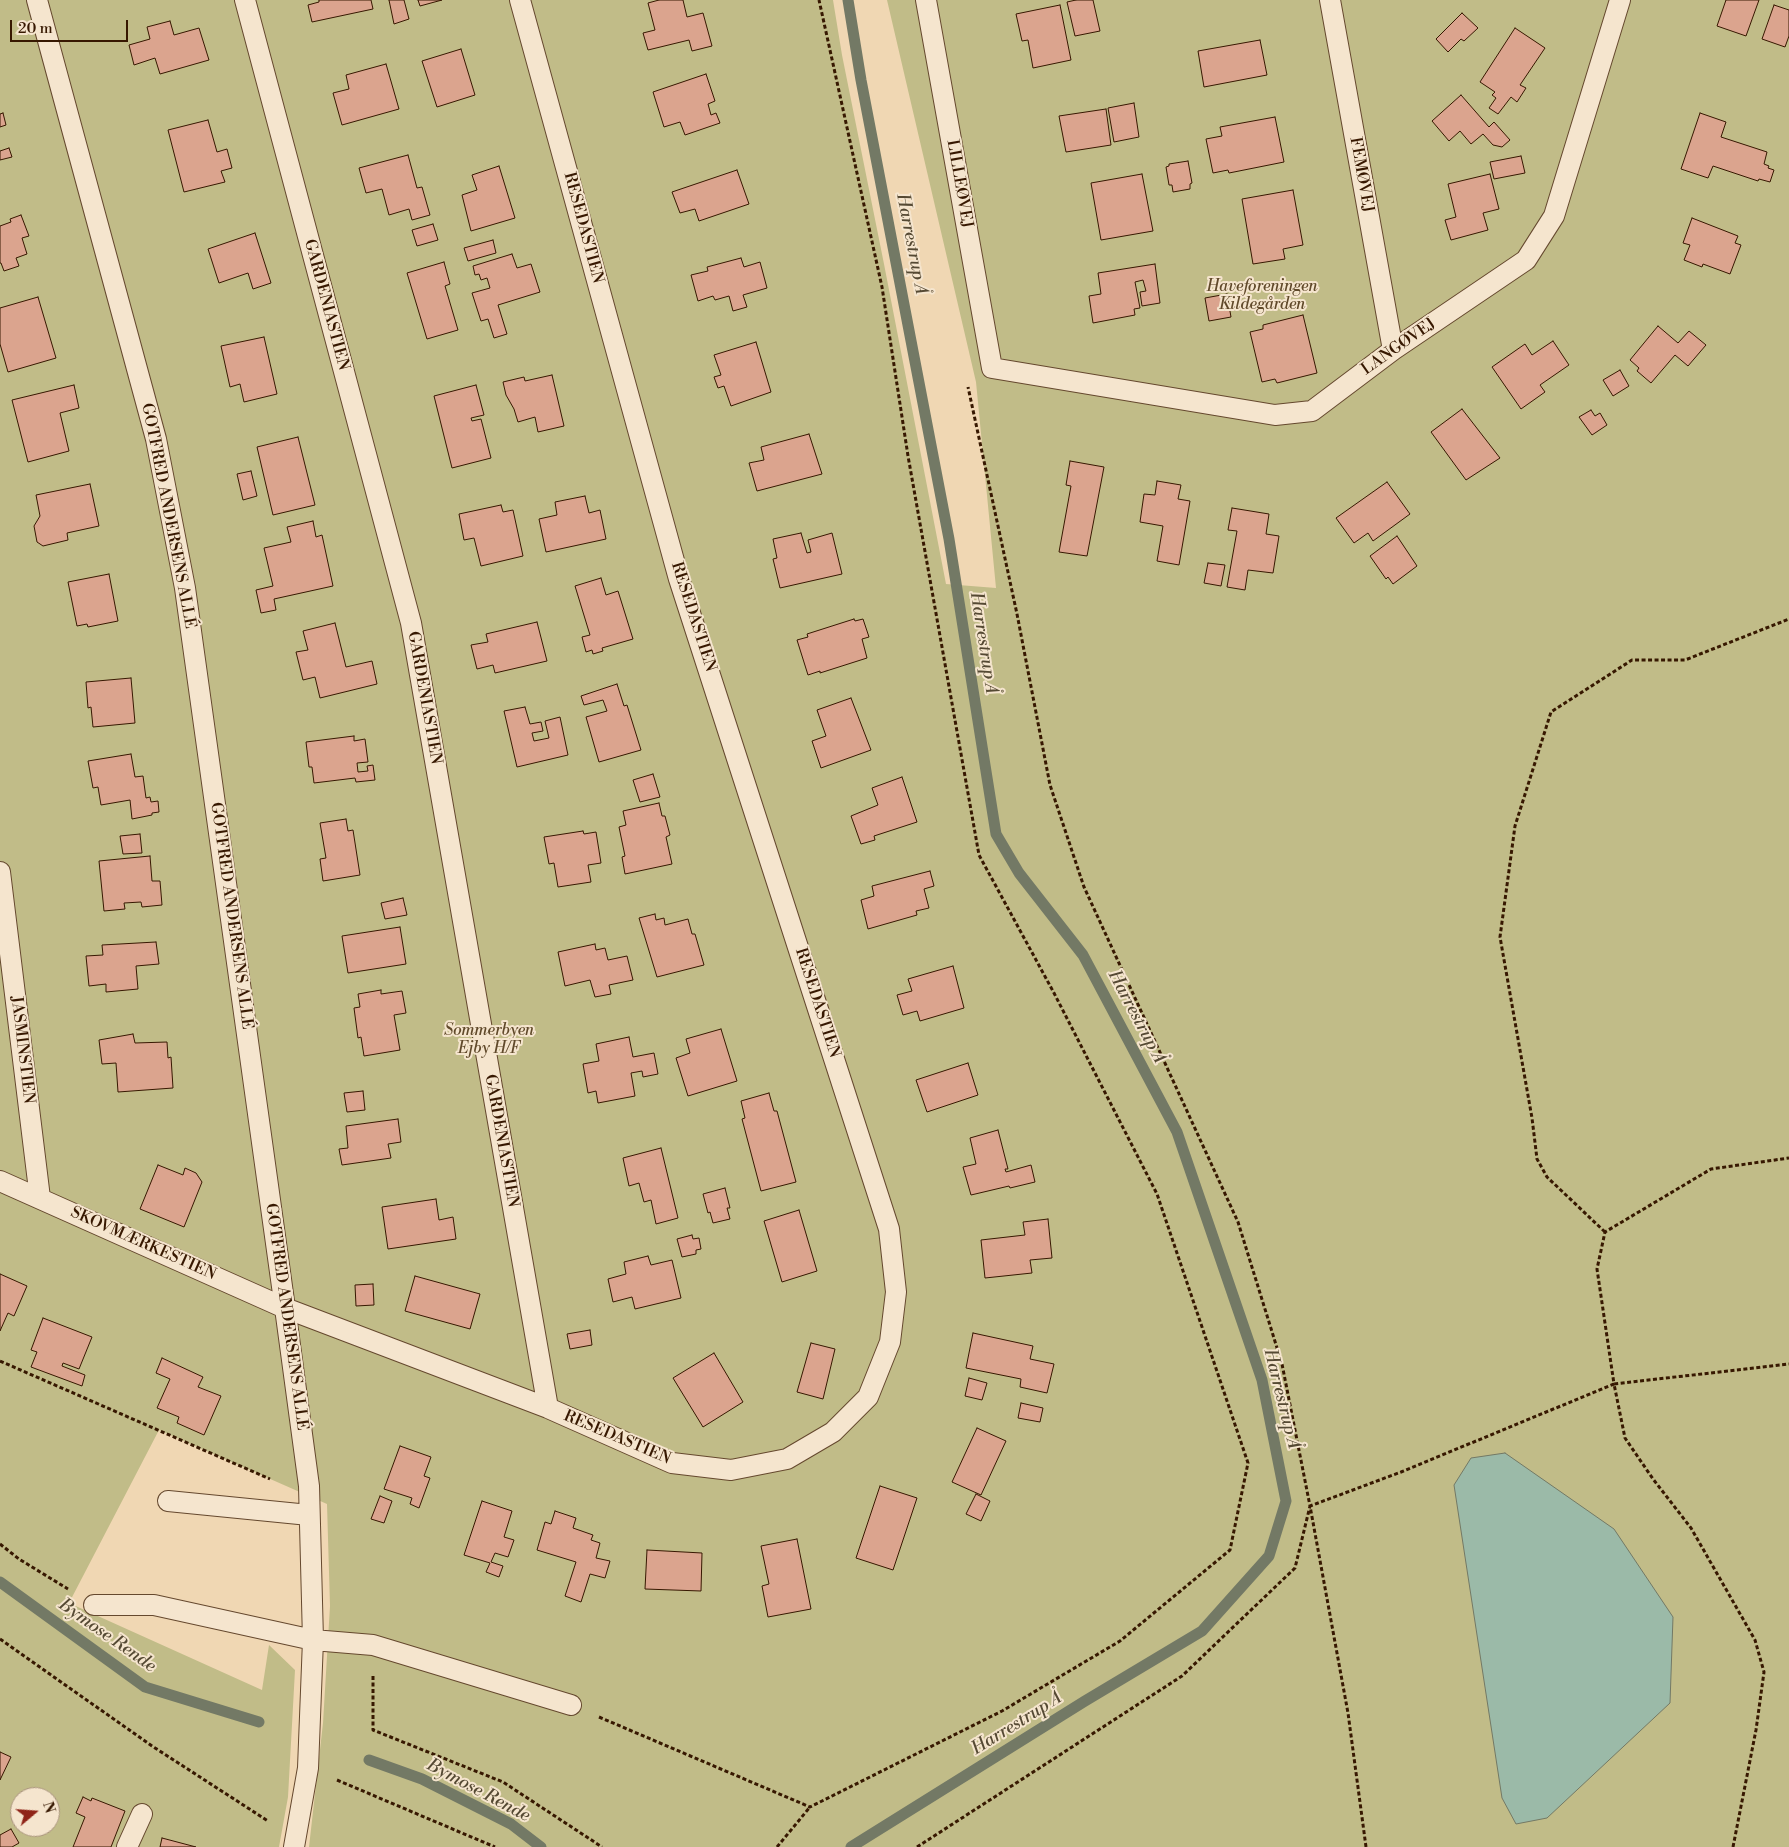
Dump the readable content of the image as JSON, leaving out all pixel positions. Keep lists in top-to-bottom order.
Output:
{
  "streets": {
    "lane": [
      "FEMØVEJ",
      "LILLEØVEJ",
      "RESEDASTIEN",
      "GARDENIASTIEN",
      "LANGØVEJ",
      "GOTFRED ANDERSENS ALLÉ",
      "JASMINSTIEN",
      "SKOVMÆRKESTIEN"
    ]
  },
  "crossings": [
    ["FEMØVEJ", "LANGØVEJ"],
    ["LILLEØVEJ", "LANGØVEJ"],
    ["RESEDASTIEN", "GARDENIASTIEN"],
    ["RESEDASTIEN", "GOTFRED ANDERSENS ALLÉ"],
    ["RESEDASTIEN", "SKOVMÆRKESTIEN"],
    ["GOTFRED ANDERSENS ALLÉ", "SKOVMÆRKESTIEN"],
    ["JASMINSTIEN", "SKOVMÆRKESTIEN"]
  ],
  "water": ["Harrestrup Å", "Bymose Rende"],
  "parks": ["Haveforeningen Kildegården", "Sommerbyen Ejby H/F"],
  "scale_bar": "20 m",
  "north": "right"
}
